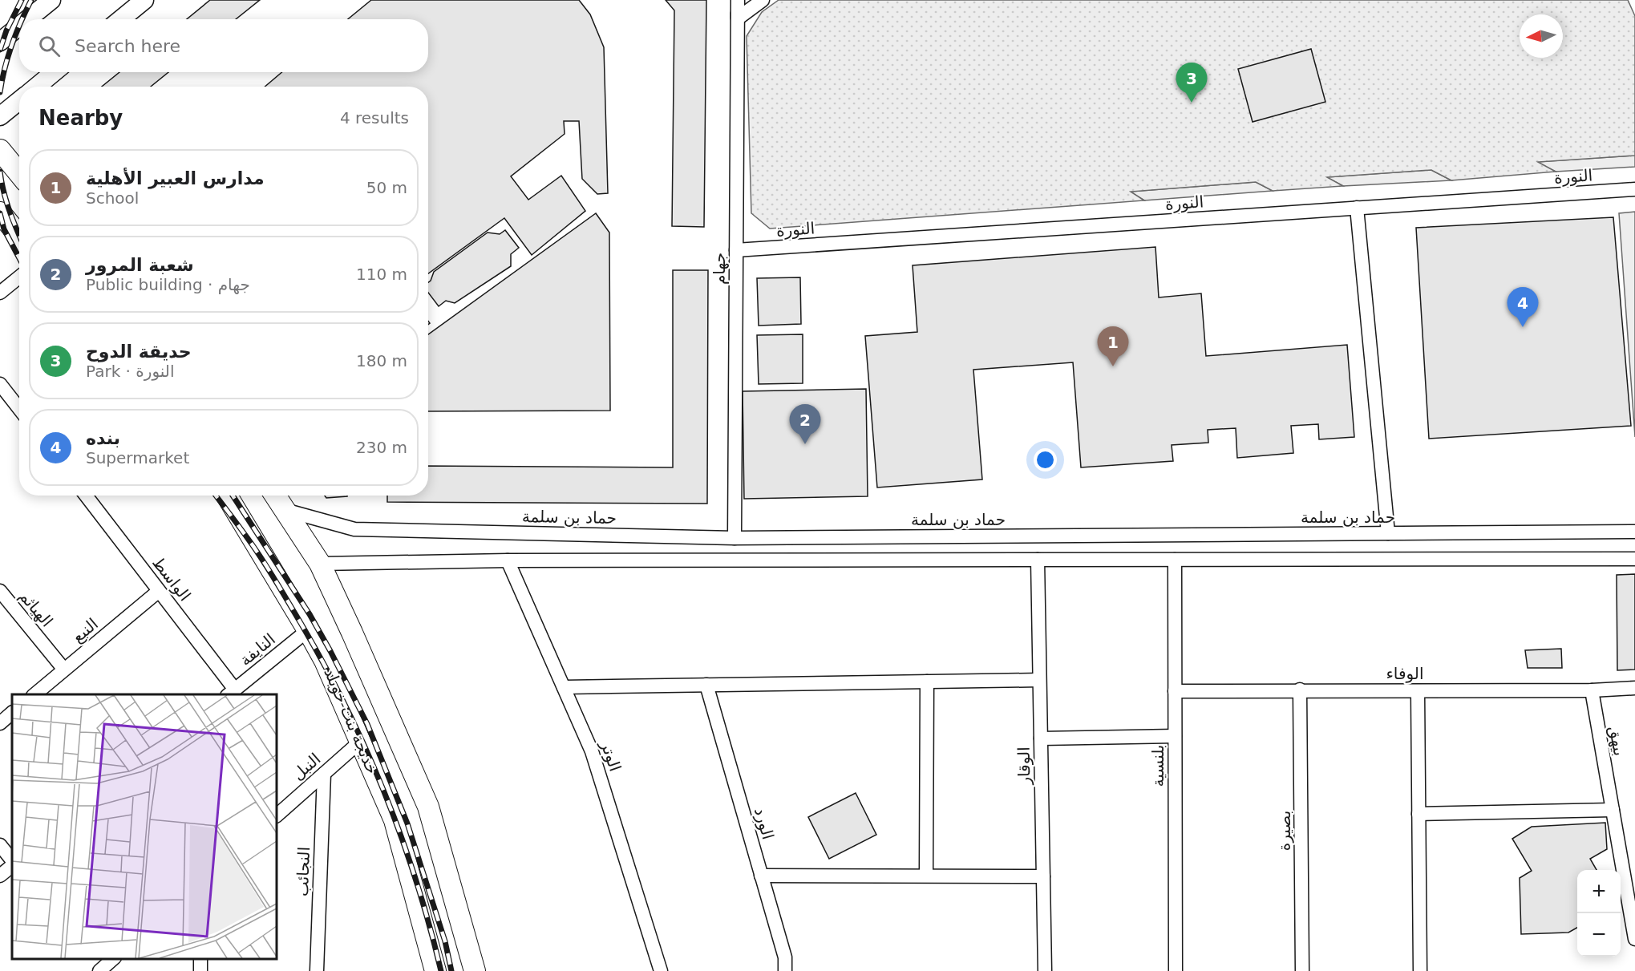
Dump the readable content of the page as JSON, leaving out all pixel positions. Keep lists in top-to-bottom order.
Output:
{
  "streets": {
    "main road": ["خديجة بنت خويلد"],
    "street": [
      "النورة",
      "جهام",
      "حماد بن سلمة",
      "الواسط",
      "الهياثم",
      "النبع",
      "النايفة",
      "الوفاء",
      "بيهق",
      "الوتر",
      "الوقار",
      "بلنسية",
      "النبل",
      "الورد",
      "بصيرة",
      "النجائب"
    ]
  },
  "crossings": [
    ["النورة", "جهام"],
    ["جهام", "حماد بن سلمة"],
    ["الواسط", "النبع"],
    ["الواسط", "النايفة"],
    ["الهياثم", "النبع"],
    ["النايفة", "خديجة بنت خويلد"],
    ["الوفاء", "بيهق"],
    ["الوفاء", "بلنسية"],
    ["الوفاء", "بصيرة"],
    ["خديجة بنت خويلد", "النبل"],
    ["النبل", "النجائب"]
  ],
  "north": "left",
  "page": {
    "search": "Search here",
    "pins": [
      "3",
      "4",
      "1",
      "2"
    ],
    "heading": ["Nearby", "4 results"],
    "list": [
      {
        "mark": "1",
        "name": "مدارس العبير الأهلية",
        "note": "School",
        "value": "50 m"
      },
      {
        "mark": "2",
        "name": "شعبة المرور",
        "note": "Public building · جهام",
        "value": "110 m"
      },
      {
        "mark": "3",
        "name": "حديقة الدوح",
        "note": "Park · النورة",
        "value": "180 m"
      },
      {
        "mark": "4",
        "name": "بنده",
        "note": "Supermarket",
        "value": "230 m"
      }
    ],
    "map_buttons": ["+", "−"]
  }
}
